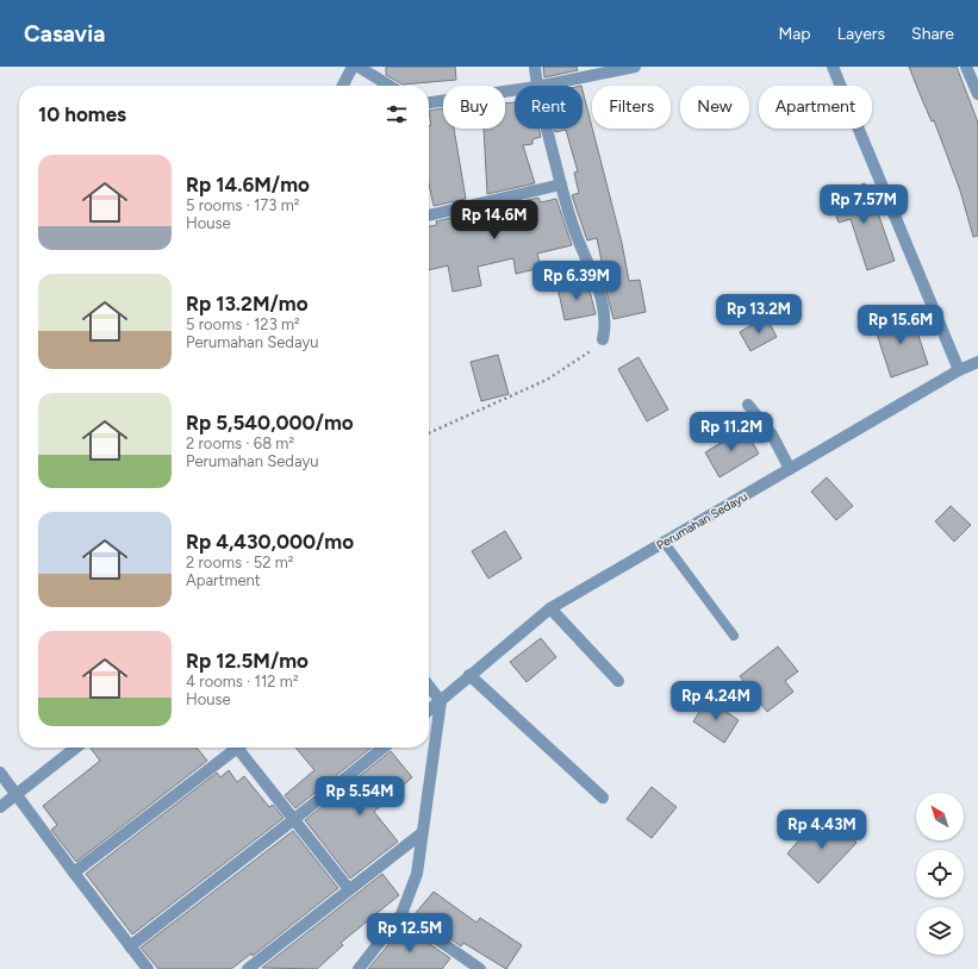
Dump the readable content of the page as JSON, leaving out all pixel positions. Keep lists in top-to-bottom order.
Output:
{
  "streets": {
    "street": ["Perumahan Sedayu"]
  },
  "north": "top left",
  "page": {
    "header": "Casavia",
    "nav": ["Map", "Layers", "Share"],
    "chip": [
      "Buy",
      "Rent",
      "Filters",
      "New",
      "Apartment"
    ],
    "heading": "10 homes",
    "list": [
      {
        "name": "Rp 14.6M/mo",
        "note": "5 rooms · 173 m² · House"
      },
      {
        "name": "Rp 13.2M/mo",
        "note": "5 rooms · 123 m² · Perumahan Sedayu"
      },
      {
        "name": "Rp 5,540,000/mo",
        "note": "2 rooms · 68 m² · Perumahan Sedayu"
      },
      {
        "name": "Rp 4,430,000/mo",
        "note": "2 rooms · 52 m² · Apartment"
      },
      {
        "name": "Rp 12.5M/mo",
        "note": "4 rooms · 112 m² · House"
      }
    ],
    "price": [
      "Rp 7.57M",
      "Rp 14.6M",
      "Rp 6.39M",
      "Rp 13.2M",
      "Rp 15.6M",
      "Rp 11.2M",
      "Rp 4.24M",
      "Rp 5.54M",
      "Rp 4.43M",
      "Rp 12.5M"
    ]
  }
}
